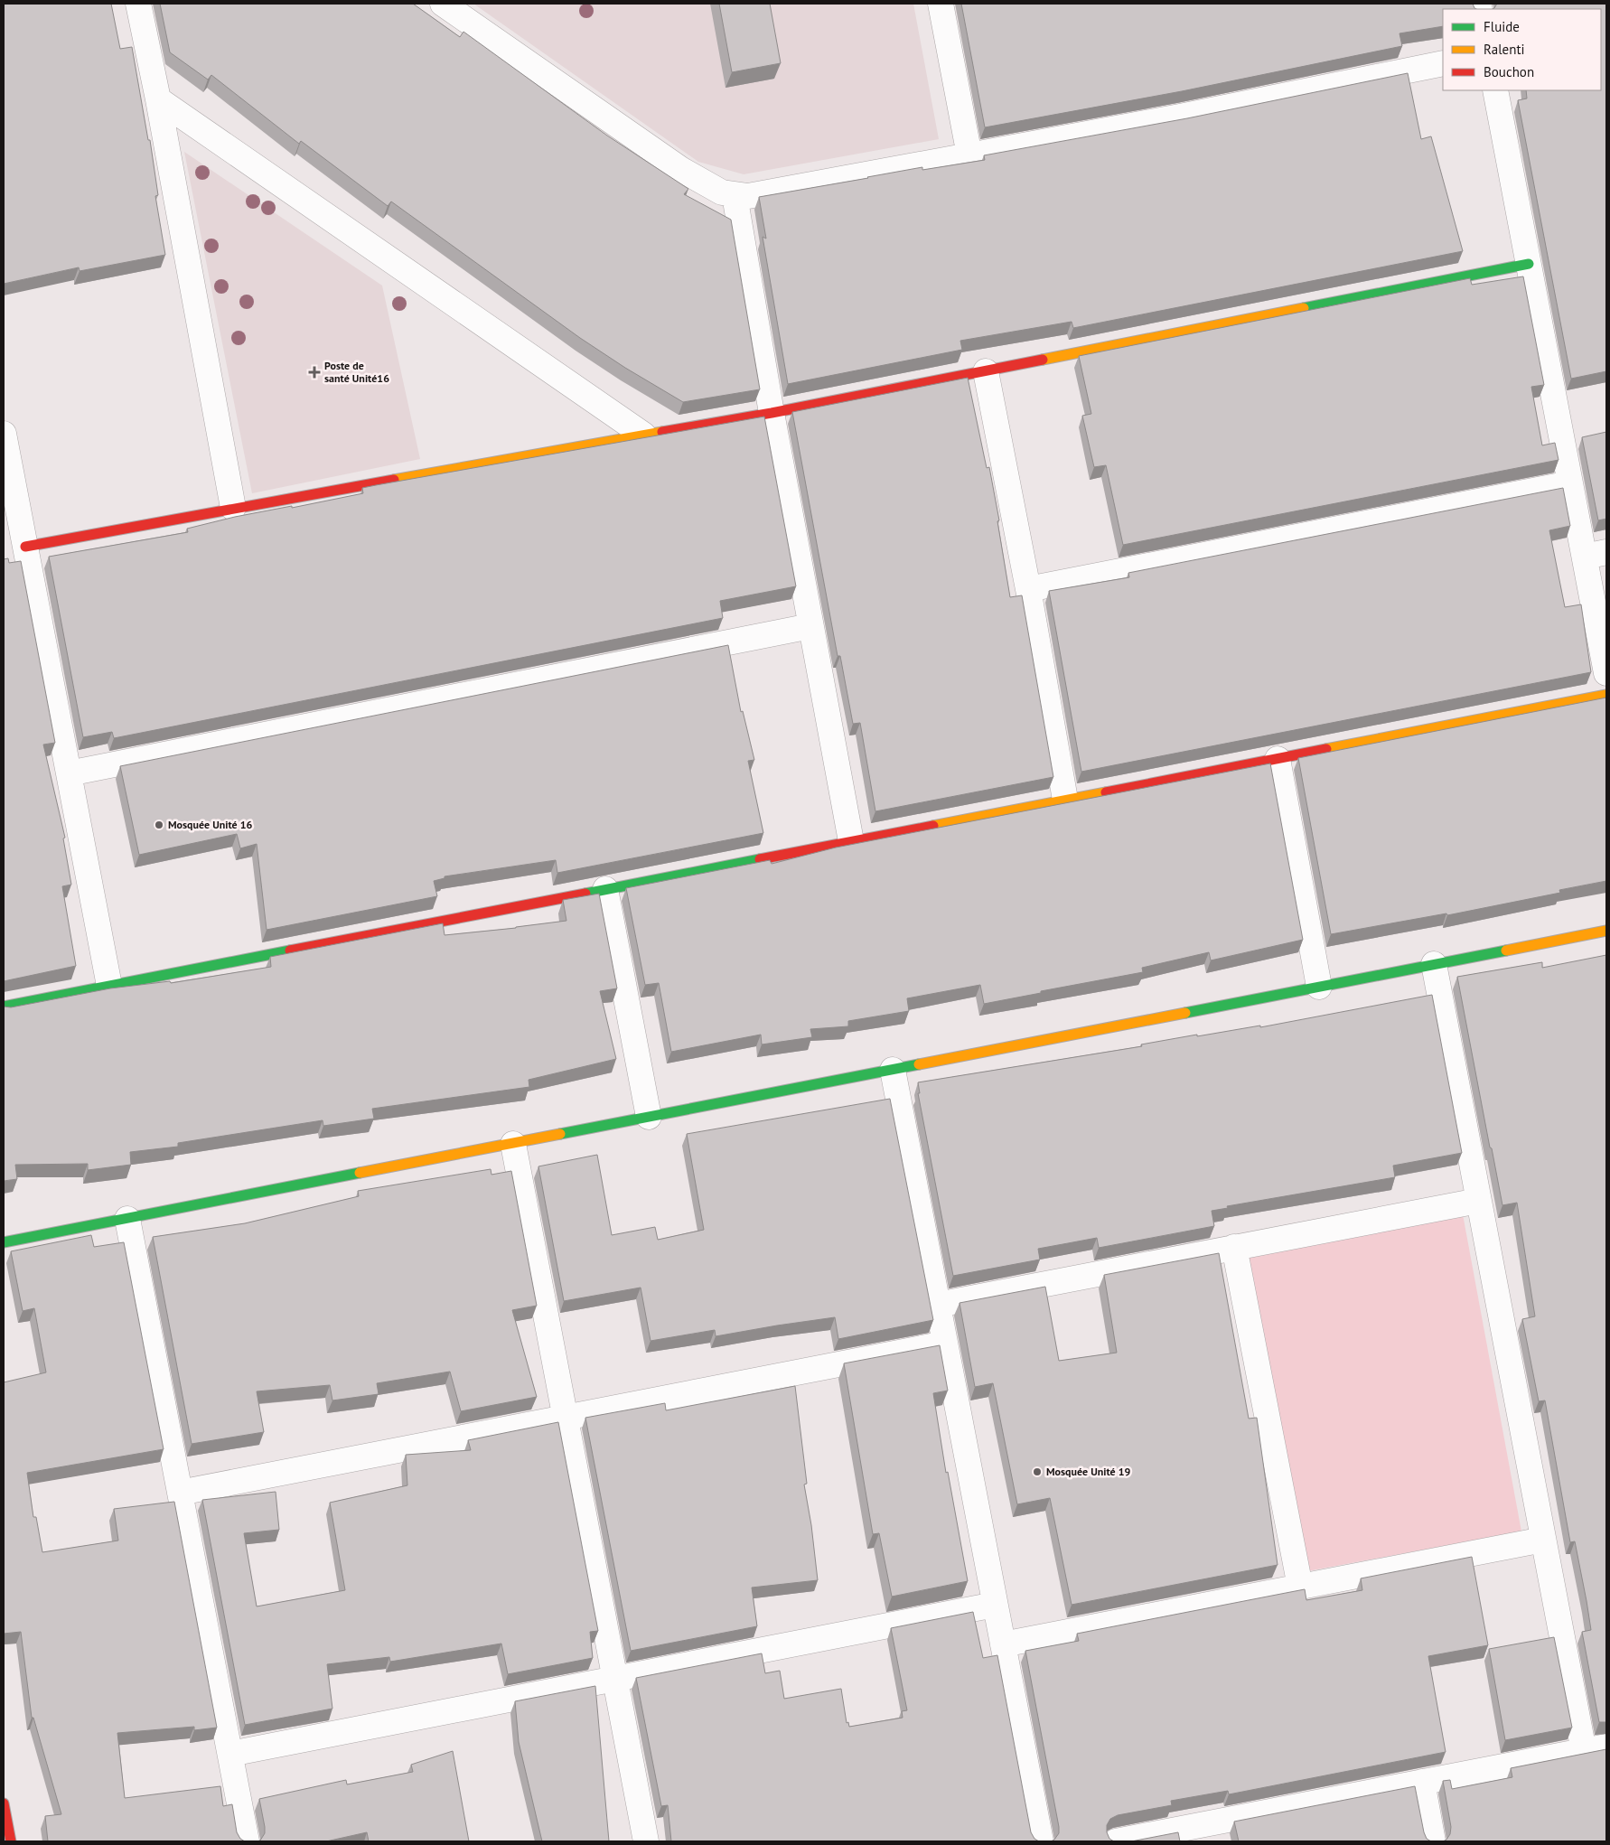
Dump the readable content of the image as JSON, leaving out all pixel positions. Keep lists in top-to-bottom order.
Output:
{
  "places": {
    "health": ["Poste de santé Unité16"],
    "other": ["Mosquée Unité 16", "Mosquée Unité 19"]
  },
  "legend": ["Fluide", "Ralenti", "Bouchon"]
}
